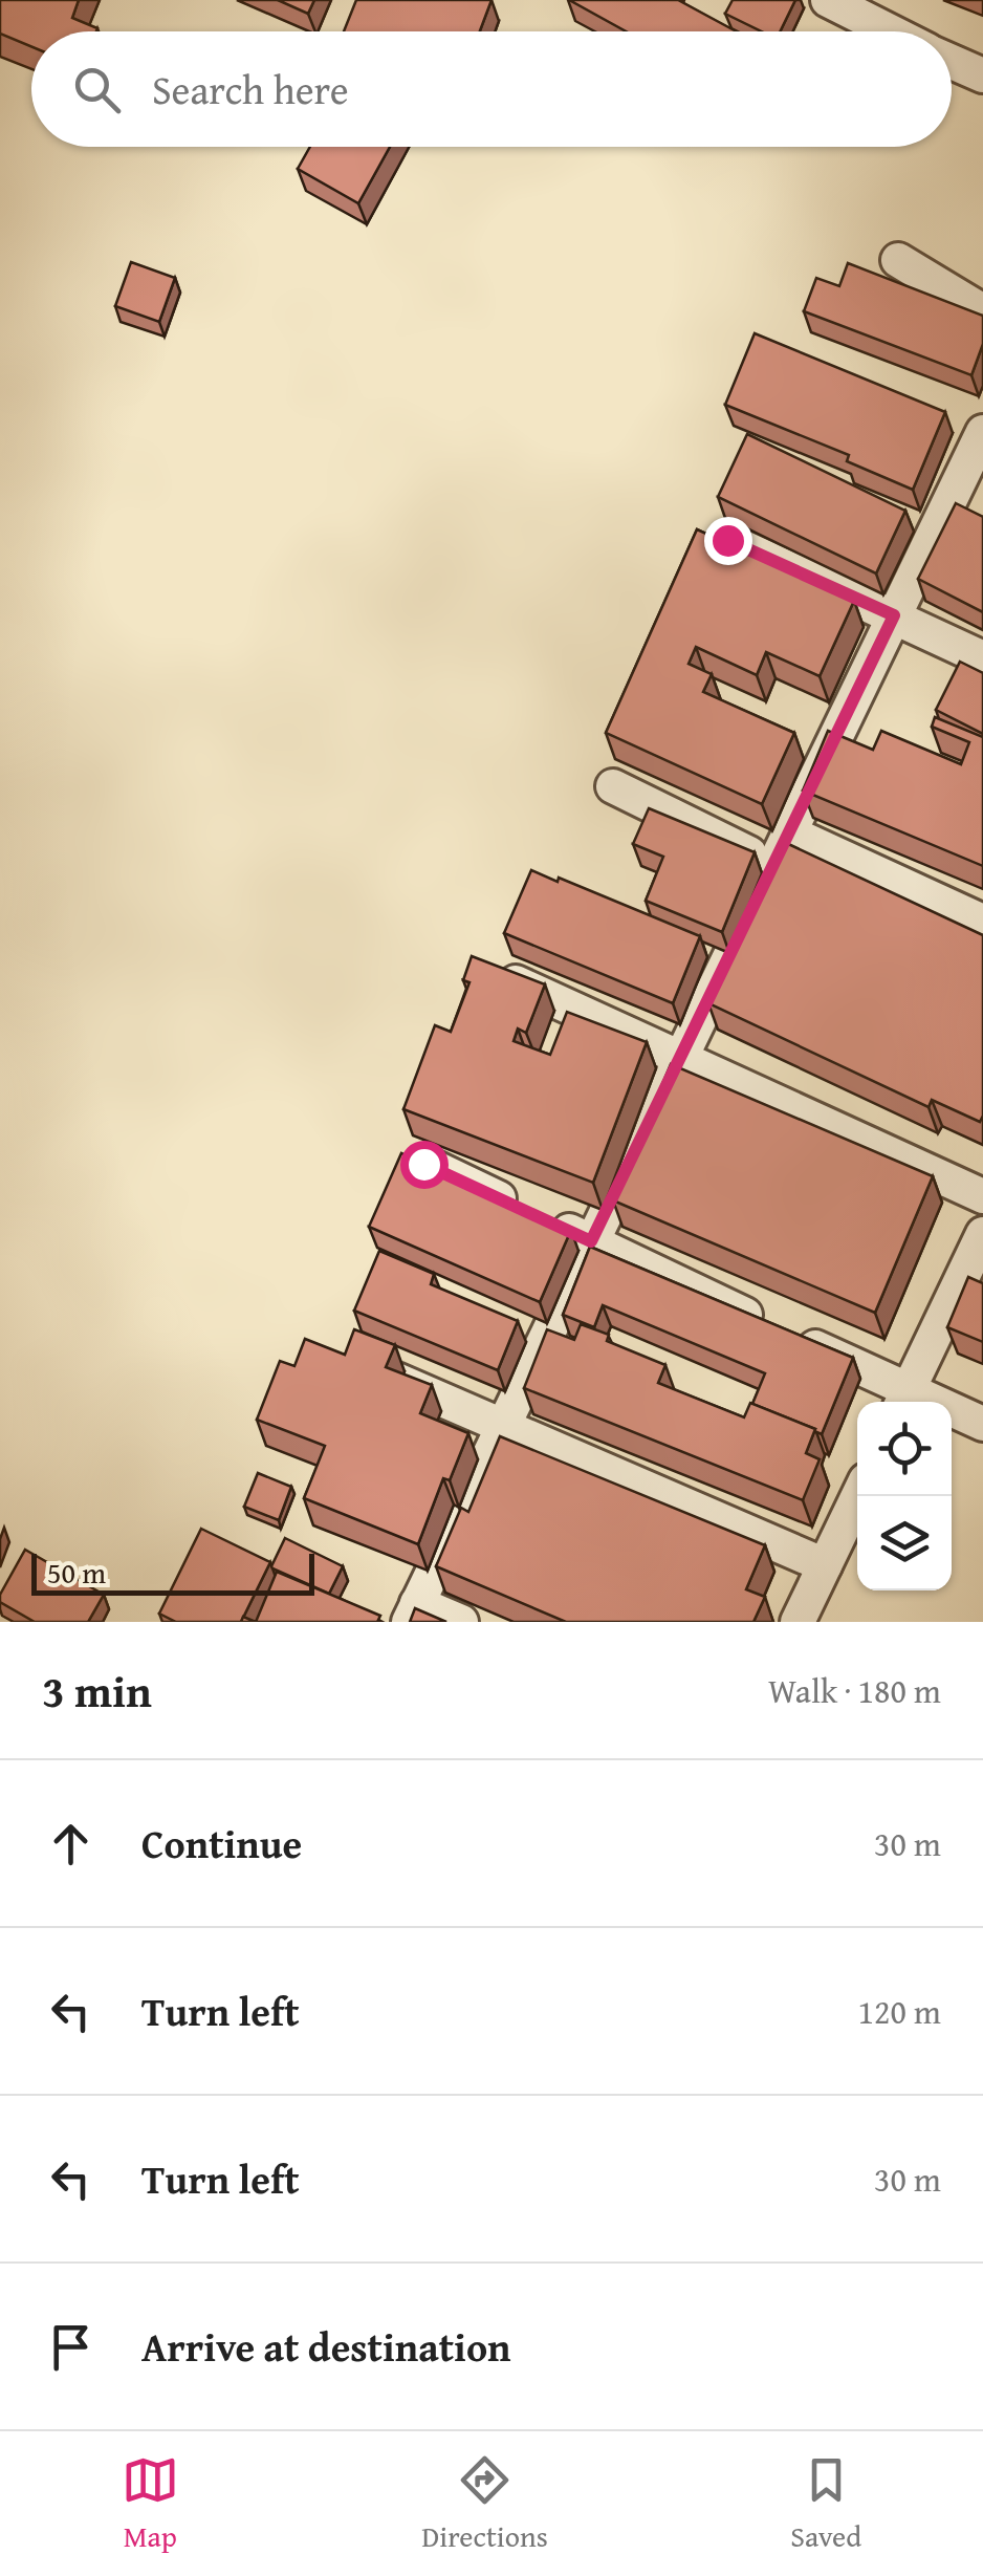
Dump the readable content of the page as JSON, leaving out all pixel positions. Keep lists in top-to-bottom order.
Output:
{
  "scale_bar": "50 m",
  "page": {
    "search": "Search here",
    "scale": "50 m",
    "heading": ["3 min", "Walk · 180 m"],
    "list": [
      ["Continue", "30 m"],
      ["Turn left", "120 m"],
      ["Turn left", "30 m"],
      "Arrive at destination"
    ],
    "nav": ["Map", "Directions", "Saved"]
  }
}
